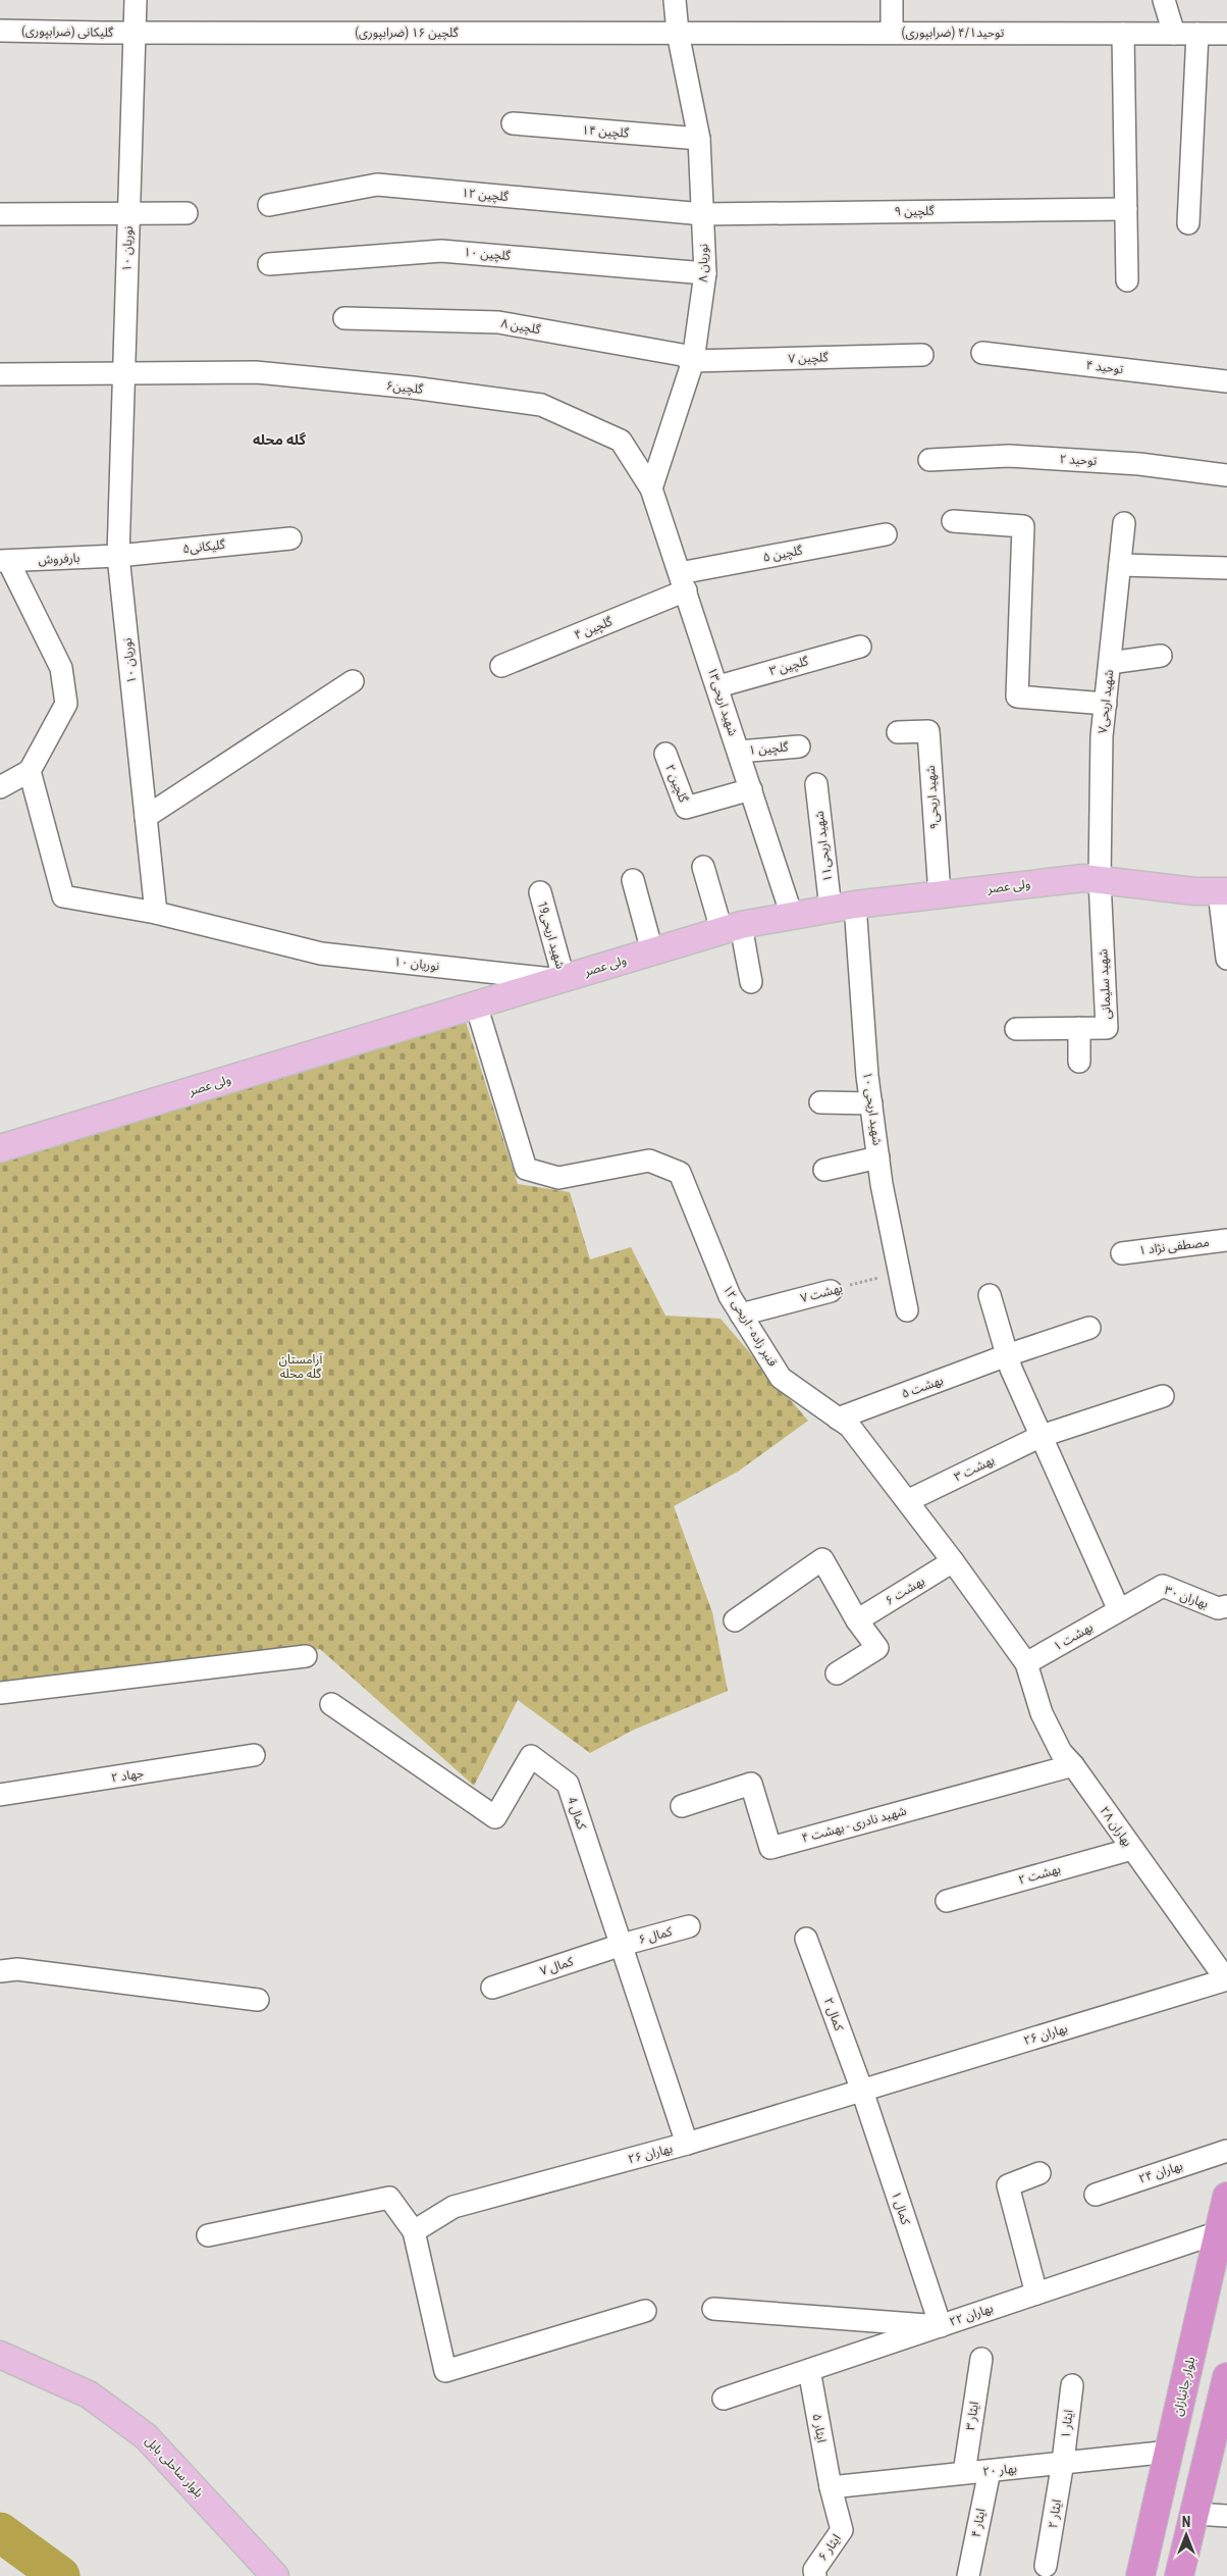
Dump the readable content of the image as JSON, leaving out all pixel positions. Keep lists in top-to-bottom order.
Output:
{
  "streets": {
    "highway": ["بلوار جانبازان"],
    "main road": ["ولی عصر", "بلوار ساحلی بابل"],
    "street": [
      "گلیکانی (ضرابپوری)",
      "گلچین ۱۶ (ضرابپوری)",
      "توحید۴/۱ (ضرابپوری)",
      "گلچین ۱۴",
      "گلچین ۱۲",
      "گلچین ۹",
      "نوریان ۱۰",
      "گلچین ۱۰",
      "نوریان ۸",
      "گلچین ۸",
      "گلچین ۷",
      "توحید ۴",
      "گلچین۶",
      "توحید ۲",
      "گلیکانی۵",
      "گلچین ۵",
      "بارفروش",
      "گلچین ۴",
      "گلچین ۳",
      "شهید اریحی۱۳",
      "شهید اریحی۷",
      "گلچین ۱",
      "گلچین ۲",
      "شهید اریحی۹",
      "شهید اریحی۱۱",
      "شهید اریحی19",
      "شهید سلیمانی",
      "شهید اریحی ۱۰",
      "مصطفی نژاد ۱",
      "بهشت ۷",
      "قنبر زاده - اریحی ۱۲",
      "بهشت ۵",
      "بهشت ۳",
      "بهشت ۶",
      "بهاران ۳۰",
      "بهشت ۱",
      "جهاد ۲",
      "کمال 4",
      "شهید نادری - بهشت ۴",
      "بهاران ۲۸",
      "بهشت ۲",
      "کمال ۶",
      "کمال ۷",
      "کمال ۲",
      "بهاران ۲۶",
      "بهاران ۲۴",
      "کمال ۱",
      "بهاران ۲۲",
      "ایثار ۳",
      "ایثار ۱",
      "ایثار ۵",
      "بهار ۲۰",
      "ایثار ۲",
      "ایثار ۴",
      "ایثار ۶"
    ]
  },
  "crossings": [
    ["گلیکانی (ضرابپوری)", "گلچین ۱۶ (ضرابپوری)"],
    ["گلیکانی (ضرابپوری)", "نوریان ۱۰"],
    ["گلچین ۱۶ (ضرابپوری)", "توحید۴/۱ (ضرابپوری)"],
    ["گلچین ۱۶ (ضرابپوری)", "نوریان ۱۰"],
    ["گلچین ۱۶ (ضرابپوری)", "نوریان ۸"],
    ["توحید۴/۱ (ضرابپوری)", "نوریان ۸"],
    ["گلچین ۱۴", "نوریان ۸"],
    ["گلچین ۱۲", "گلچین ۹"],
    ["گلچین ۱۲", "نوریان ۸"],
    ["گلچین ۹", "نوریان ۸"],
    ["نوریان ۱۰", "گلچین۶"],
    ["نوریان ۱۰", "گلیکانی۵"],
    ["نوریان ۱۰", "بارفروش"],
    ["نوریان ۱۰", "ولی عصر"],
    ["نوریان ۱۰", "شهید اریحی19"],
    ["گلچین ۱۰", "نوریان ۸"],
    ["نوریان ۸", "گلچین ۸"],
    ["نوریان ۸", "گلچین ۷"],
    ["نوریان ۸", "گلچین۶"],
    ["نوریان ۸", "شهید اریحی۱۳"],
    ["گلچین ۸", "گلچین ۷"],
    ["گلچین۶", "شهید اریحی۱۳"],
    ["گلیکانی۵", "بارفروش"],
    ["گلچین ۵", "گلچین ۴"],
    ["گلچین ۵", "شهید اریحی۱۳"],
    ["گلچین ۴", "شهید اریحی۱۳"],
    ["گلچین ۳", "شهید اریحی۱۳"],
    ["شهید اریحی۱۳", "گلچین ۱"],
    ["شهید اریحی۱۳", "گلچین ۲"],
    ["شهید اریحی۱۳", "ولی عصر"],
    ["شهید اریحی۷", "ولی عصر"],
    ["شهید اریحی۷", "شهید سلیمانی"],
    ["شهید اریحی۹", "ولی عصر"],
    ["شهید اریحی۱۱", "ولی عصر"],
    ["شهید اریحی۱۱", "شهید اریحی ۱۰"],
    ["ولی عصر", "شهید اریحی19"],
    ["ولی عصر", "شهید سلیمانی"],
    ["ولی عصر", "شهید اریحی ۱۰"],
    ["ولی عصر", "قنبر زاده - اریحی ۱۲"],
    ["شهید اریحی ۱۰", "بهشت ۷"],
    ["بهشت ۷", "قنبر زاده - اریحی ۱۲"],
    ["قنبر زاده - اریحی ۱۲", "بهشت ۵"],
    ["قنبر زاده - اریحی ۱۲", "بهشت ۳"],
    ["قنبر زاده - اریحی ۱۲", "بهشت ۶"],
    ["قنبر زاده - اریحی ۱۲", "بهشت ۱"],
    ["قنبر زاده - اریحی ۱۲", "بهاران ۲۸"],
    ["بهاران ۳۰", "بهشت ۱"],
    ["بهشت ۱", "بهاران ۲۸"],
    ["کمال 4", "کمال ۶"],
    ["کمال 4", "کمال ۷"],
    ["کمال 4", "بهاران ۲۶"],
    ["شهید نادری - بهشت ۴", "بهاران ۲۸"],
    ["بهاران ۲۸", "بهشت ۲"],
    ["بهاران ۲۸", "بهاران ۲۶"],
    ["کمال ۶", "کمال ۷"],
    ["کمال ۲", "بهاران ۲۶"],
    ["کمال ۲", "کمال ۱"],
    ["بهاران ۲۶", "کمال ۱"],
    ["کمال ۱", "بهاران ۲۲"],
    ["بهاران ۲۲", "بلوار جانبازان"],
    ["بهاران ۲۲", "ایثار ۵"],
    ["بلوار جانبازان", "بهار ۲۰"],
    ["ایثار ۳", "بهار ۲۰"],
    ["ایثار ۱", "بهار ۲۰"],
    ["ایثار ۱", "ایثار ۲"],
    ["ایثار ۵", "بهار ۲۰"],
    ["ایثار ۵", "ایثار ۶"],
    ["بهار ۲۰", "ایثار ۲"],
    ["بهار ۲۰", "ایثار ۴"],
    ["بهار ۲۰", "ایثار ۶"]
  ],
  "districts": ["گله محله"],
  "parks": ["آرامستان گله محله"],
  "north": "top"
}
